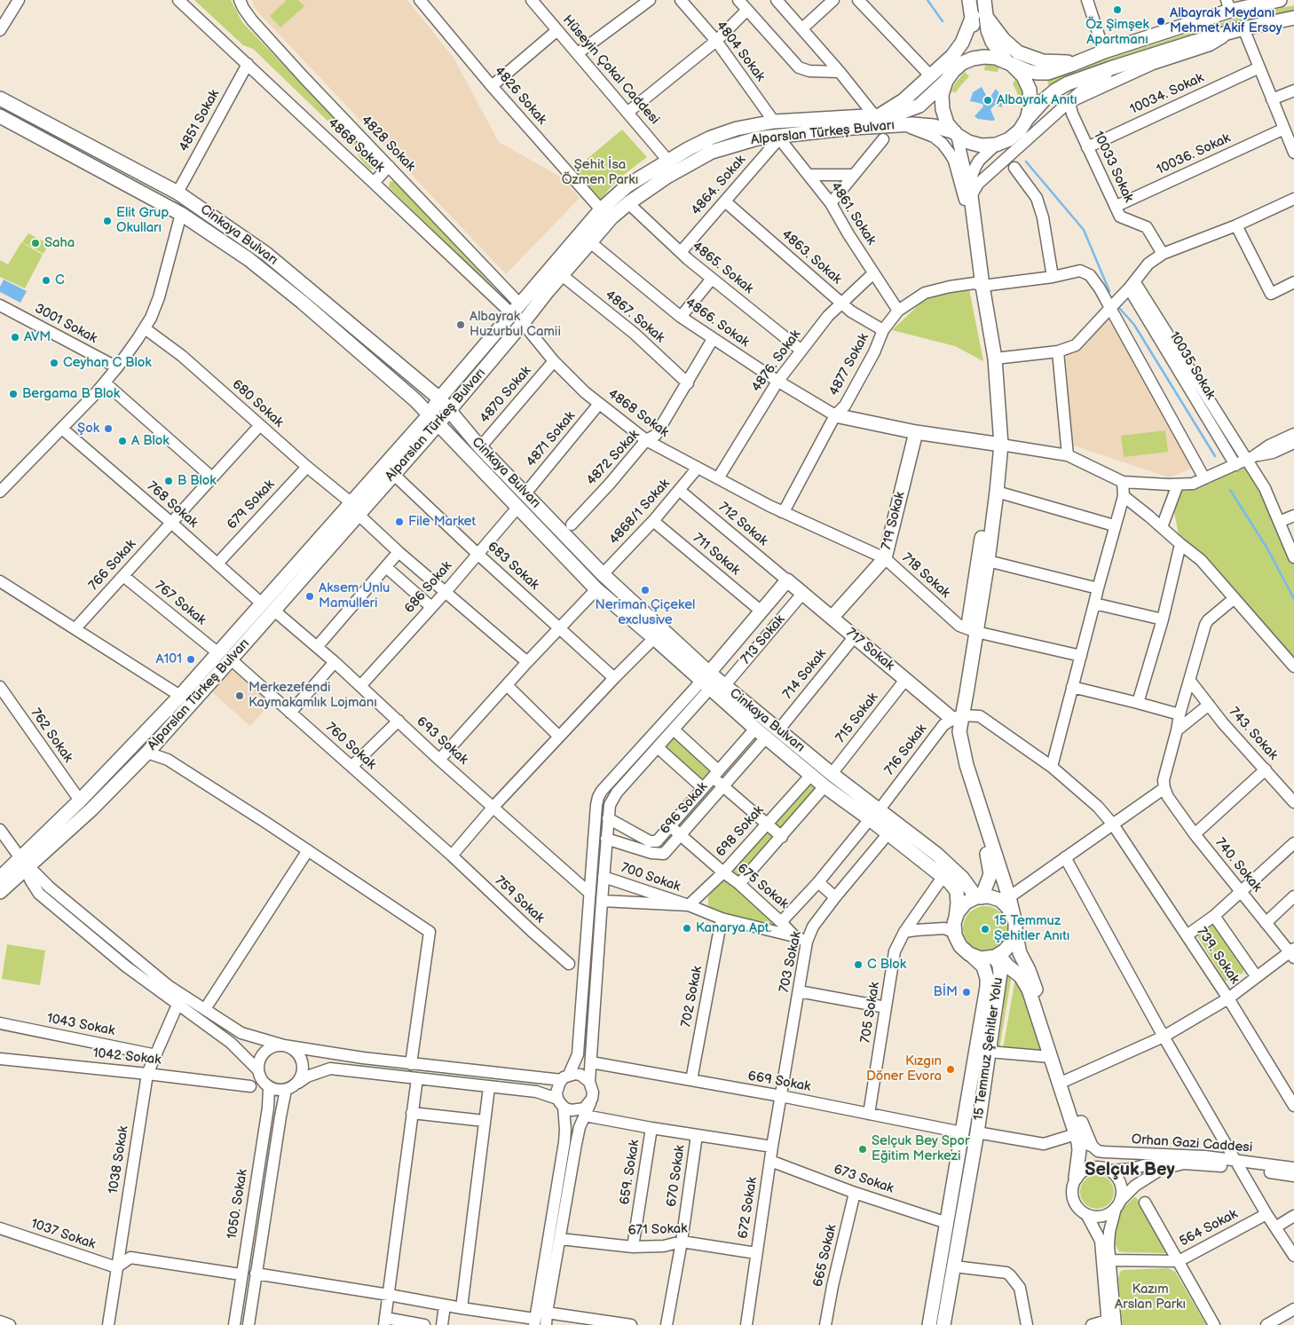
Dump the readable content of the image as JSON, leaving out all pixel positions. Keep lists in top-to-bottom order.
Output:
{
  "streets": {
    "main road": [
      "Alparslan Türkeş Bulvarı",
      "Cinkaya Bulvarı",
      "719 Sokak",
      "713 Sokak",
      "717 Sokak",
      "15 Temmuz Şehitler Yolu"
    ],
    "street": [
      "4804 Sokak",
      "Hüseyin Çokal Caddesi",
      "10034. Sokak",
      "4826 Sokak",
      "4851 Sokak",
      "4828 Sokak",
      "4868 Sokak",
      "10036. Sokak",
      "10033 Sokak",
      "4864. Sokak",
      "4861. Sokak",
      "4863. Sokak",
      "4865. Sokak",
      "4867. Sokak",
      "4866. Sokak",
      "3001 Sokak",
      "4876. Sokak",
      "4877 Sokak",
      "10035 Sokak",
      "4870 Sokak",
      "680 Sokak",
      "4871 Sokak",
      "4872 Sokak",
      "768 Sokak",
      "679 Sokak",
      "4868/1 Sokak",
      "712 Sokak",
      "711 Sokak",
      "766 Sokak",
      "683 Sokak",
      "718 Sokak",
      "686 Sokak",
      "767 Sokak",
      "714 Sokak",
      "715 Sokak",
      "743. Sokak",
      "762 Sokak",
      "693 Sokak",
      "760 Sokak",
      "716 Sokak",
      "696 Sokak",
      "698 Sokak",
      "740. Sokak",
      "700 Sokak",
      "675 Sokak",
      "759 Sokak",
      "739. Sokak",
      "703 Sokak",
      "702 Sokak",
      "705 Sokak",
      "1043 Sokak",
      "1042 Sokak",
      "669 Sokak",
      "Orhan Gazi Caddesi",
      "1038 Sokak",
      "659. Sokak",
      "670 Sokak",
      "673 Sokak",
      "1050. Sokak",
      "672 Sokak",
      "564 Sokak",
      "671 Sokak",
      "1037 Sokak",
      "665 Sokak"
    ]
  },
  "crossings": [
    ["4804 Sokak", "Alparslan Türkeş Bulvarı"],
    ["Hüseyin Çokal Caddesi", "Alparslan Türkeş Bulvarı"],
    ["10034. Sokak", "10033 Sokak"],
    ["4826 Sokak", "Alparslan Türkeş Bulvarı"],
    ["4851 Sokak", "4868 Sokak"],
    ["4851 Sokak", "Cinkaya Bulvarı"],
    ["Alparslan Türkeş Bulvarı", "4828 Sokak"],
    ["Alparslan Türkeş Bulvarı", "4868 Sokak"],
    ["Alparslan Türkeş Bulvarı", "4864. Sokak"],
    ["Alparslan Türkeş Bulvarı", "4861. Sokak"],
    ["Alparslan Türkeş Bulvarı", "Cinkaya Bulvarı"],
    ["Alparslan Türkeş Bulvarı", "4865. Sokak"],
    ["Alparslan Türkeş Bulvarı", "4867. Sokak"],
    ["Alparslan Türkeş Bulvarı", "4866. Sokak"],
    ["Alparslan Türkeş Bulvarı", "680 Sokak"],
    ["Alparslan Türkeş Bulvarı", "768 Sokak"],
    ["Alparslan Türkeş Bulvarı", "683 Sokak"],
    ["Alparslan Türkeş Bulvarı", "767 Sokak"],
    ["Alparslan Türkeş Bulvarı", "762 Sokak"],
    ["Alparslan Türkeş Bulvarı", "693 Sokak"],
    ["Alparslan Türkeş Bulvarı", "760 Sokak"],
    ["4828 Sokak", "4868 Sokak"],
    ["4868 Sokak", "4876. Sokak"],
    ["4868 Sokak", "4877 Sokak"],
    ["4868 Sokak", "4870 Sokak"],
    ["4868 Sokak", "4871 Sokak"],
    ["4868 Sokak", "4872 Sokak"],
    ["4868 Sokak", "4868/1 Sokak"],
    ["4868 Sokak", "718 Sokak"],
    ["10036. Sokak", "10033 Sokak"],
    ["4864. Sokak", "4861. Sokak"],
    ["4864. Sokak", "4863. Sokak"],
    ["4864. Sokak", "4865. Sokak"],
    ["4861. Sokak", "4876. Sokak"],
    ["4861. Sokak", "4877 Sokak"],
    ["Cinkaya Bulvarı", "4870 Sokak"],
    ["Cinkaya Bulvarı", "4871 Sokak"],
    ["Cinkaya Bulvarı", "4868/1 Sokak"],
    ["Cinkaya Bulvarı", "686 Sokak"],
    ["Cinkaya Bulvarı", "713 Sokak"],
    ["Cinkaya Bulvarı", "714 Sokak"],
    ["Cinkaya Bulvarı", "715 Sokak"],
    ["Cinkaya Bulvarı", "716 Sokak"],
    ["Cinkaya Bulvarı", "696 Sokak"],
    ["Cinkaya Bulvarı", "698 Sokak"],
    ["Cinkaya Bulvarı", "703 Sokak"],
    ["Cinkaya Bulvarı", "705 Sokak"],
    ["Cinkaya Bulvarı", "15 Temmuz Şehitler Yolu"],
    ["4863. Sokak", "4876. Sokak"],
    ["4863. Sokak", "4877 Sokak"],
    ["4865. Sokak", "4876. Sokak"],
    ["4867. Sokak", "4872 Sokak"],
    ["4866. Sokak", "4876. Sokak"],
    ["4866. Sokak", "4877 Sokak"],
    ["4866. Sokak", "4872 Sokak"],
    ["4877 Sokak", "718 Sokak"],
    ["680 Sokak", "679 Sokak"],
    ["680 Sokak", "766 Sokak"],
    ["768 Sokak", "679 Sokak"],
    ["768 Sokak", "766 Sokak"],
    ["768 Sokak", "693 Sokak"],
    ["4868/1 Sokak", "712 Sokak"],
    ["4868/1 Sokak", "711 Sokak"],
    ["719 Sokak", "718 Sokak"],
    ["719 Sokak", "717 Sokak"],
    ["712 Sokak", "713 Sokak"],
    ["712 Sokak", "717 Sokak"],
    ["711 Sokak", "713 Sokak"],
    ["766 Sokak", "767 Sokak"],
    ["683 Sokak", "686 Sokak"],
    ["686 Sokak", "693 Sokak"],
    ["713 Sokak", "717 Sokak"],
    ["717 Sokak", "714 Sokak"],
    ["717 Sokak", "715 Sokak"],
    ["717 Sokak", "716 Sokak"],
    ["717 Sokak", "739. Sokak"],
    ["760 Sokak", "759 Sokak"],
    ["716 Sokak", "739. Sokak"],
    ["696 Sokak", "675 Sokak"],
    ["698 Sokak", "700 Sokak"],
    ["698 Sokak", "675 Sokak"],
    ["700 Sokak", "675 Sokak"],
    ["700 Sokak", "703 Sokak"],
    ["700 Sokak", "702 Sokak"],
    ["703 Sokak", "669 Sokak"],
    ["703 Sokak", "672 Sokak"],
    ["702 Sokak", "669 Sokak"],
    ["705 Sokak", "669 Sokak"],
    ["1043 Sokak", "1038 Sokak"],
    ["15 Temmuz Şehitler Yolu", "669 Sokak"],
    ["15 Temmuz Şehitler Yolu", "673 Sokak"],
    ["1042 Sokak", "1038 Sokak"],
    ["669 Sokak", "672 Sokak"],
    ["1038 Sokak", "1037 Sokak"],
    ["659. Sokak", "671 Sokak"],
    ["670 Sokak", "671 Sokak"],
    ["673 Sokak", "672 Sokak"],
    ["673 Sokak", "665 Sokak"],
    ["672 Sokak", "671 Sokak"]
  ],
  "districts": ["Selçuk Bey"],
  "parks": ["Şehit İsa Özmen Parkı", "Kazım Arslan Parkı"],
  "places": [
    "Öz Şimşek Apartmanı",
    "Albayrak Meydanı Mehmet Akif Ersoy",
    "Albayrak Anıtı",
    "Elit Grup Okulları",
    "Saha",
    "C",
    "Albayrak Huzurbul Camii",
    "AVM",
    "Ceyhan C Blok",
    "Bergama B Blok",
    "Şok",
    "A Blok",
    "B Blok",
    "File Market",
    "Neriman Çiçekel exclusive",
    "Aksem Unlu Mamulleri",
    "A101",
    "Merkezefendi Kaymakamlık Lojmanı",
    "Kanarya Apt.",
    "15 Temmuz Şehitler Anıtı",
    "C Blok",
    "BİM",
    "Kızgın Döner Evora",
    "Selçuk Bey Spor Eğitim Merkezi"
  ]
}
